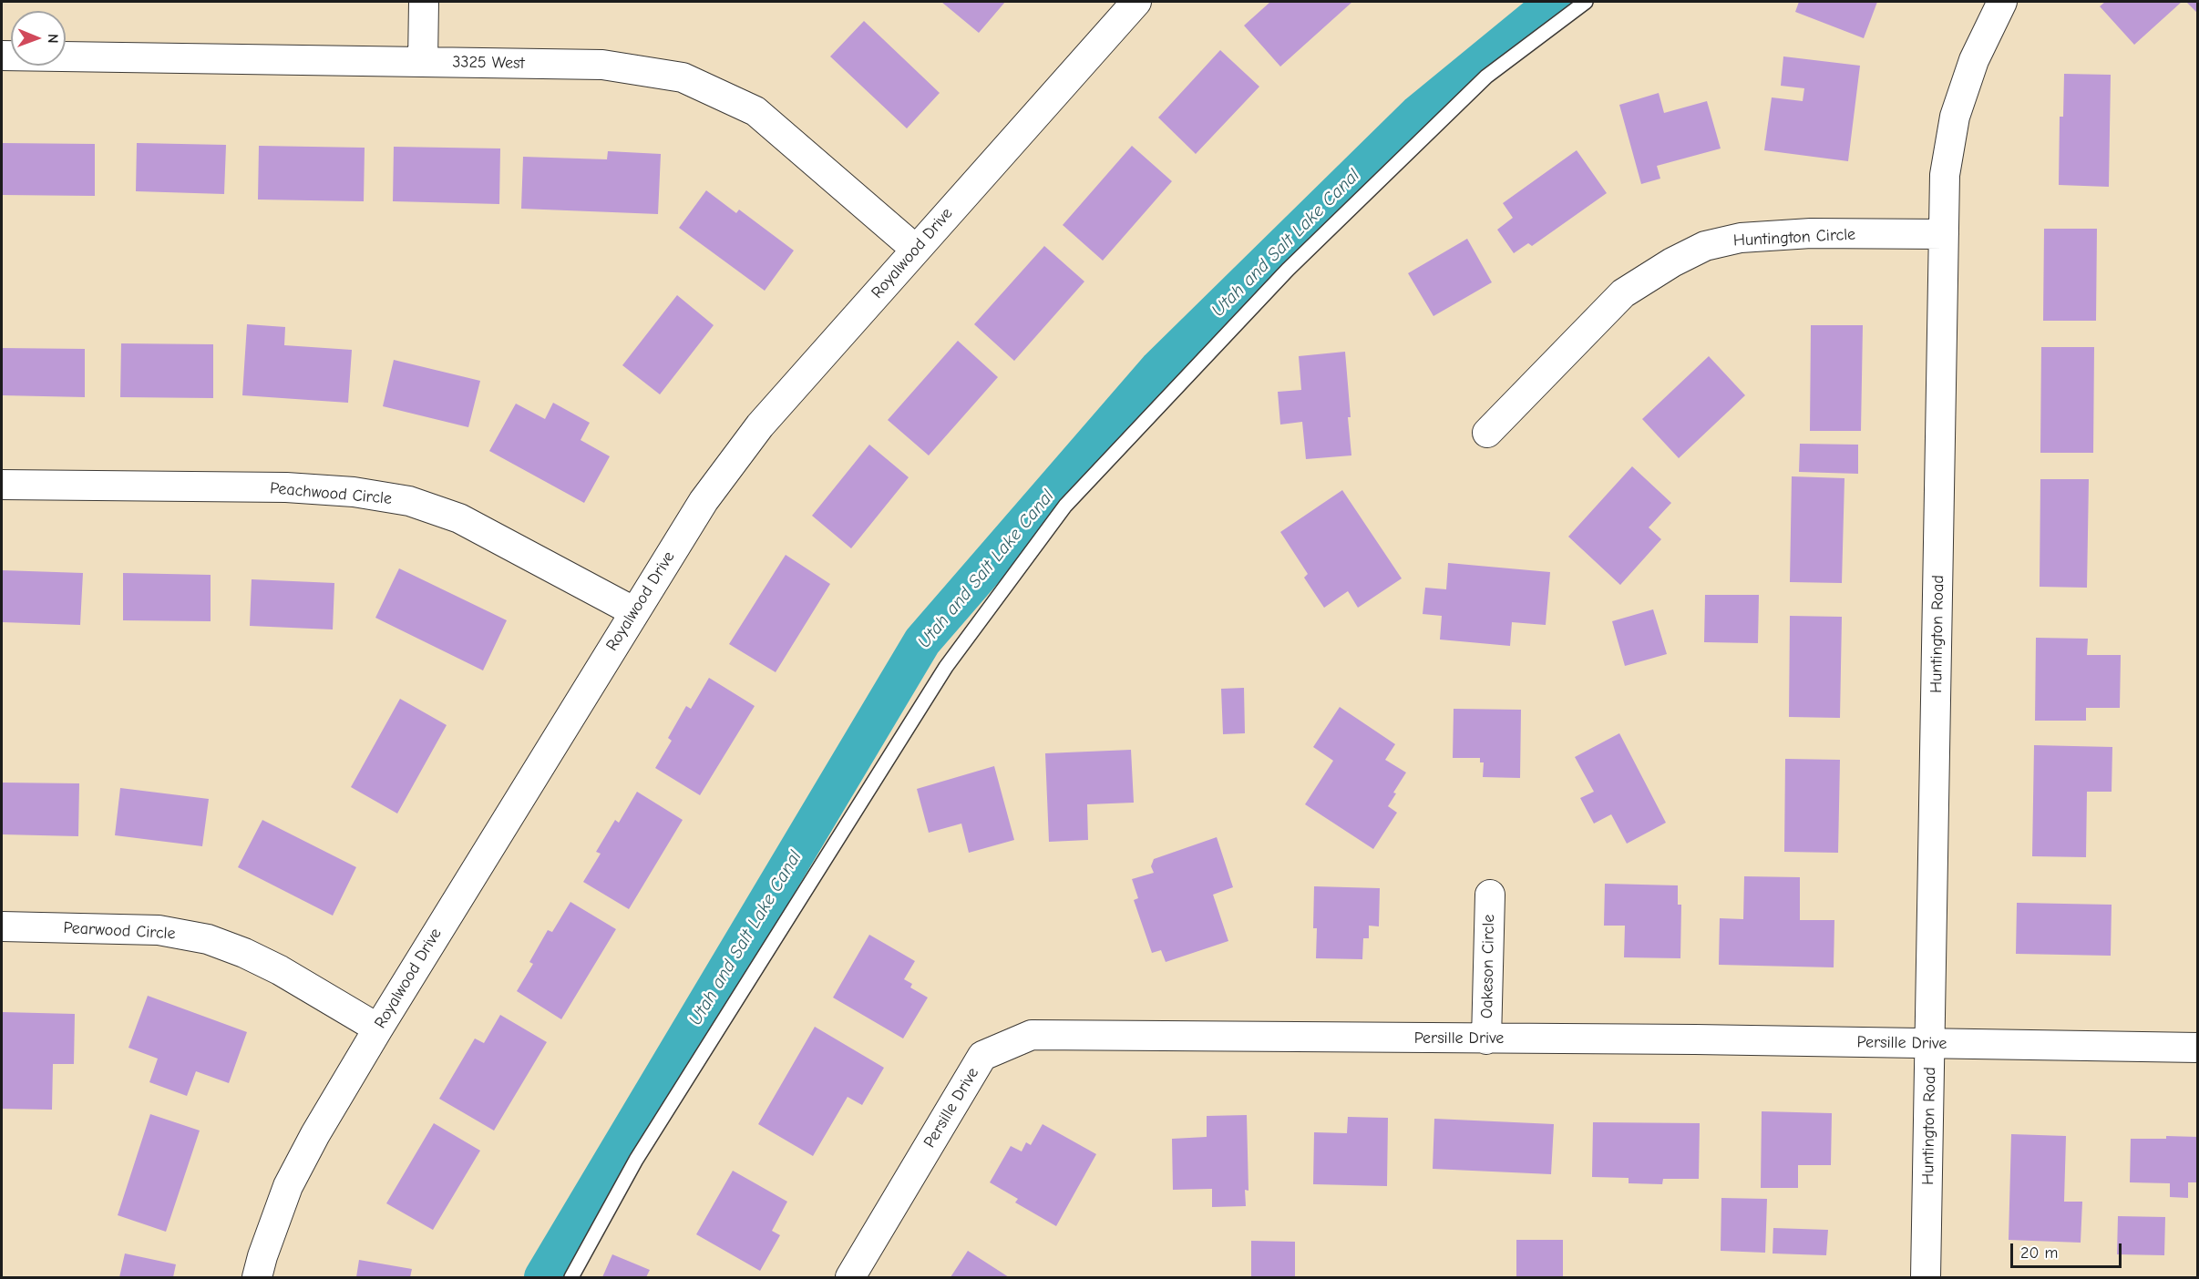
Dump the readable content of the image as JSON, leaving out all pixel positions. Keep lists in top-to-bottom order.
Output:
{
  "streets": {
    "street": [
      "3325 West",
      "Huntington Circle",
      "Royalwood Drive",
      "Peachwood Circle",
      "Huntington Road",
      "Pearwood Circle",
      "Oakeson Circle",
      "Persille Drive"
    ]
  },
  "crossings": [
    ["3325 West", "Royalwood Drive"],
    ["Huntington Circle", "Huntington Road"],
    ["Royalwood Drive", "Peachwood Circle"],
    ["Royalwood Drive", "Pearwood Circle"],
    ["Huntington Road", "Persille Drive"],
    ["Oakeson Circle", "Persille Drive"]
  ],
  "water": ["Utah and Salt Lake Canal"],
  "scale_bar": "20 m",
  "north": "right"
}
